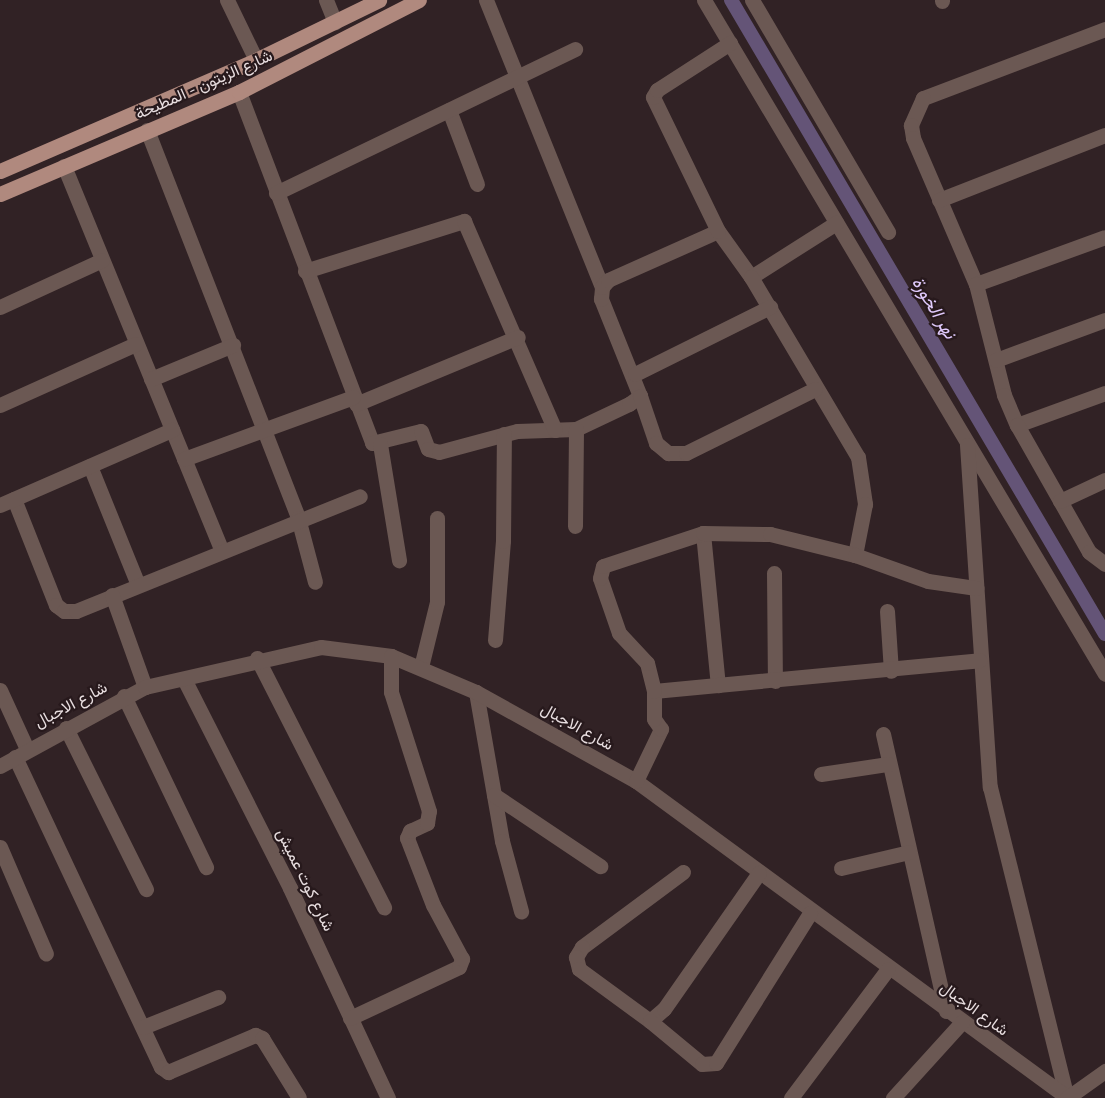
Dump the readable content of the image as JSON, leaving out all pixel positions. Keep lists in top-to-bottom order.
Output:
{
  "streets": {
    "main road": ["شارع الزيتون - المطيحة"],
    "street": ["شارع الاجبال", "شارع كوت عميش"]
  },
  "crossings": [
    ["شارع الاجبال", "شارع كوت عميش"]
  ],
  "water": ["نهر الخورة"]
}
